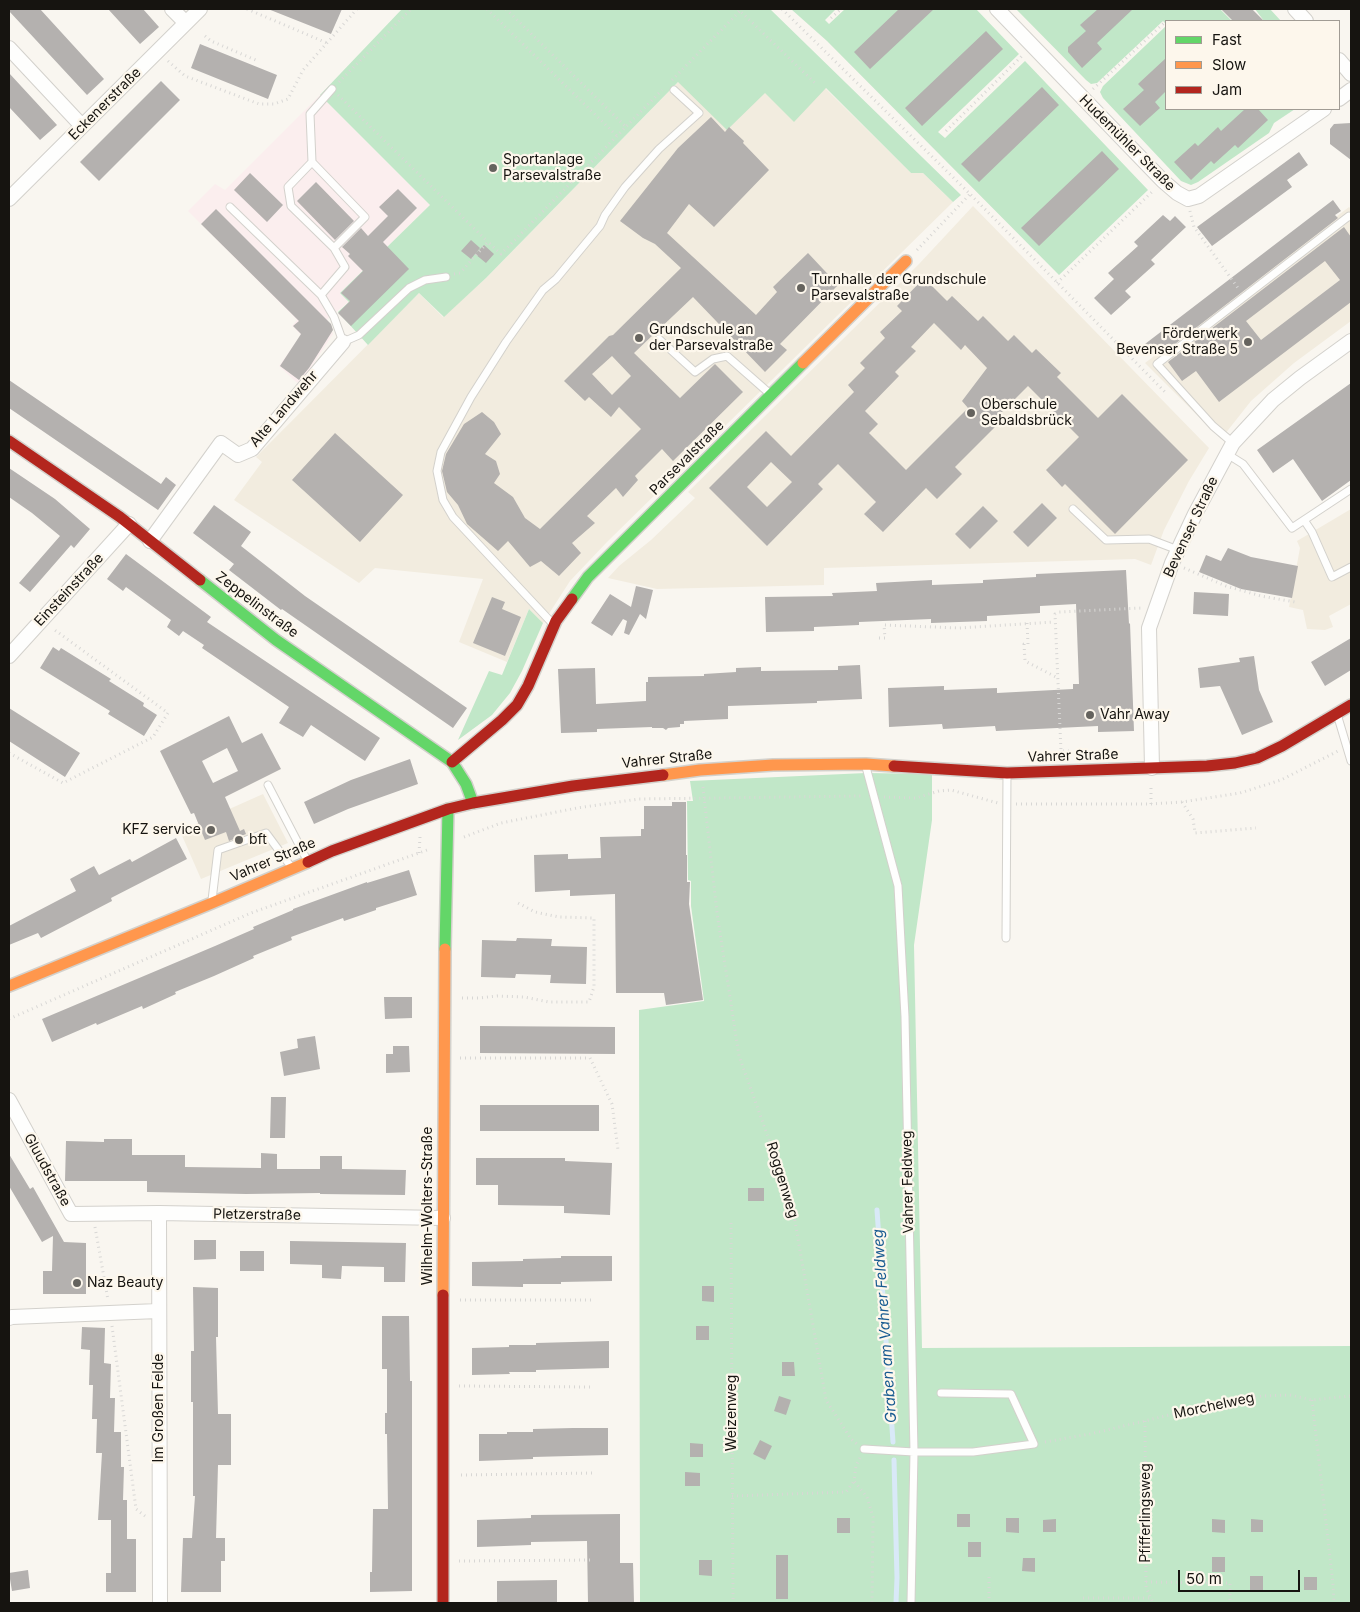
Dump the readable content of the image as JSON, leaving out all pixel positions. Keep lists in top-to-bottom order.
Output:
{
  "streets": {
    "street": [
      "Eckenerstraße",
      "Hudemühler Straße",
      "Alte Landwehr",
      "Parsevalstraße",
      "Bevenser Straße",
      "Einsteinstraße",
      "Zeppelinstraße",
      "Vahrer Straße",
      "Gluudstraße",
      "Wilhelm-Wolters-Straße",
      "Pletzerstraße",
      "Im Großen Felde"
    ],
    "lane": ["Vahrer Feldweg"],
    "path": [
      "Roggenweg",
      "Morchelweg",
      "Weizenweg",
      "Pfifferlingsweg"
    ]
  },
  "crossings": [
    ["Alte Landwehr", "Zeppelinstraße"],
    ["Parsevalstraße", "Zeppelinstraße"],
    ["Bevenser Straße", "Vahrer Straße"],
    ["Einsteinstraße", "Zeppelinstraße"],
    ["Zeppelinstraße", "Vahrer Straße"],
    ["Vahrer Straße", "Roggenweg"],
    ["Vahrer Straße", "Vahrer Feldweg"],
    ["Vahrer Straße", "Wilhelm-Wolters-Straße"],
    ["Gluudstraße", "Pletzerstraße"],
    ["Wilhelm-Wolters-Straße", "Pletzerstraße"],
    ["Pletzerstraße", "Im Großen Felde"],
    ["Morchelweg", "Pfifferlingsweg"]
  ],
  "water": ["Graben am Vahrer Feldweg"],
  "places": [
    "Sportanlage Parsevalstraße",
    "Turnhalle der Grundschule Parsevalstraße",
    "Grundschule an der Parsevalstraße",
    "Förderwerk Bevenser Straße 5",
    "Oberschule Sebaldsbrück",
    "Vahr Away",
    "KFZ service",
    "bft",
    "Naz Beauty"
  ],
  "legend": ["Fast", "Slow", "Jam"],
  "scale_bar": "50 m"
}
